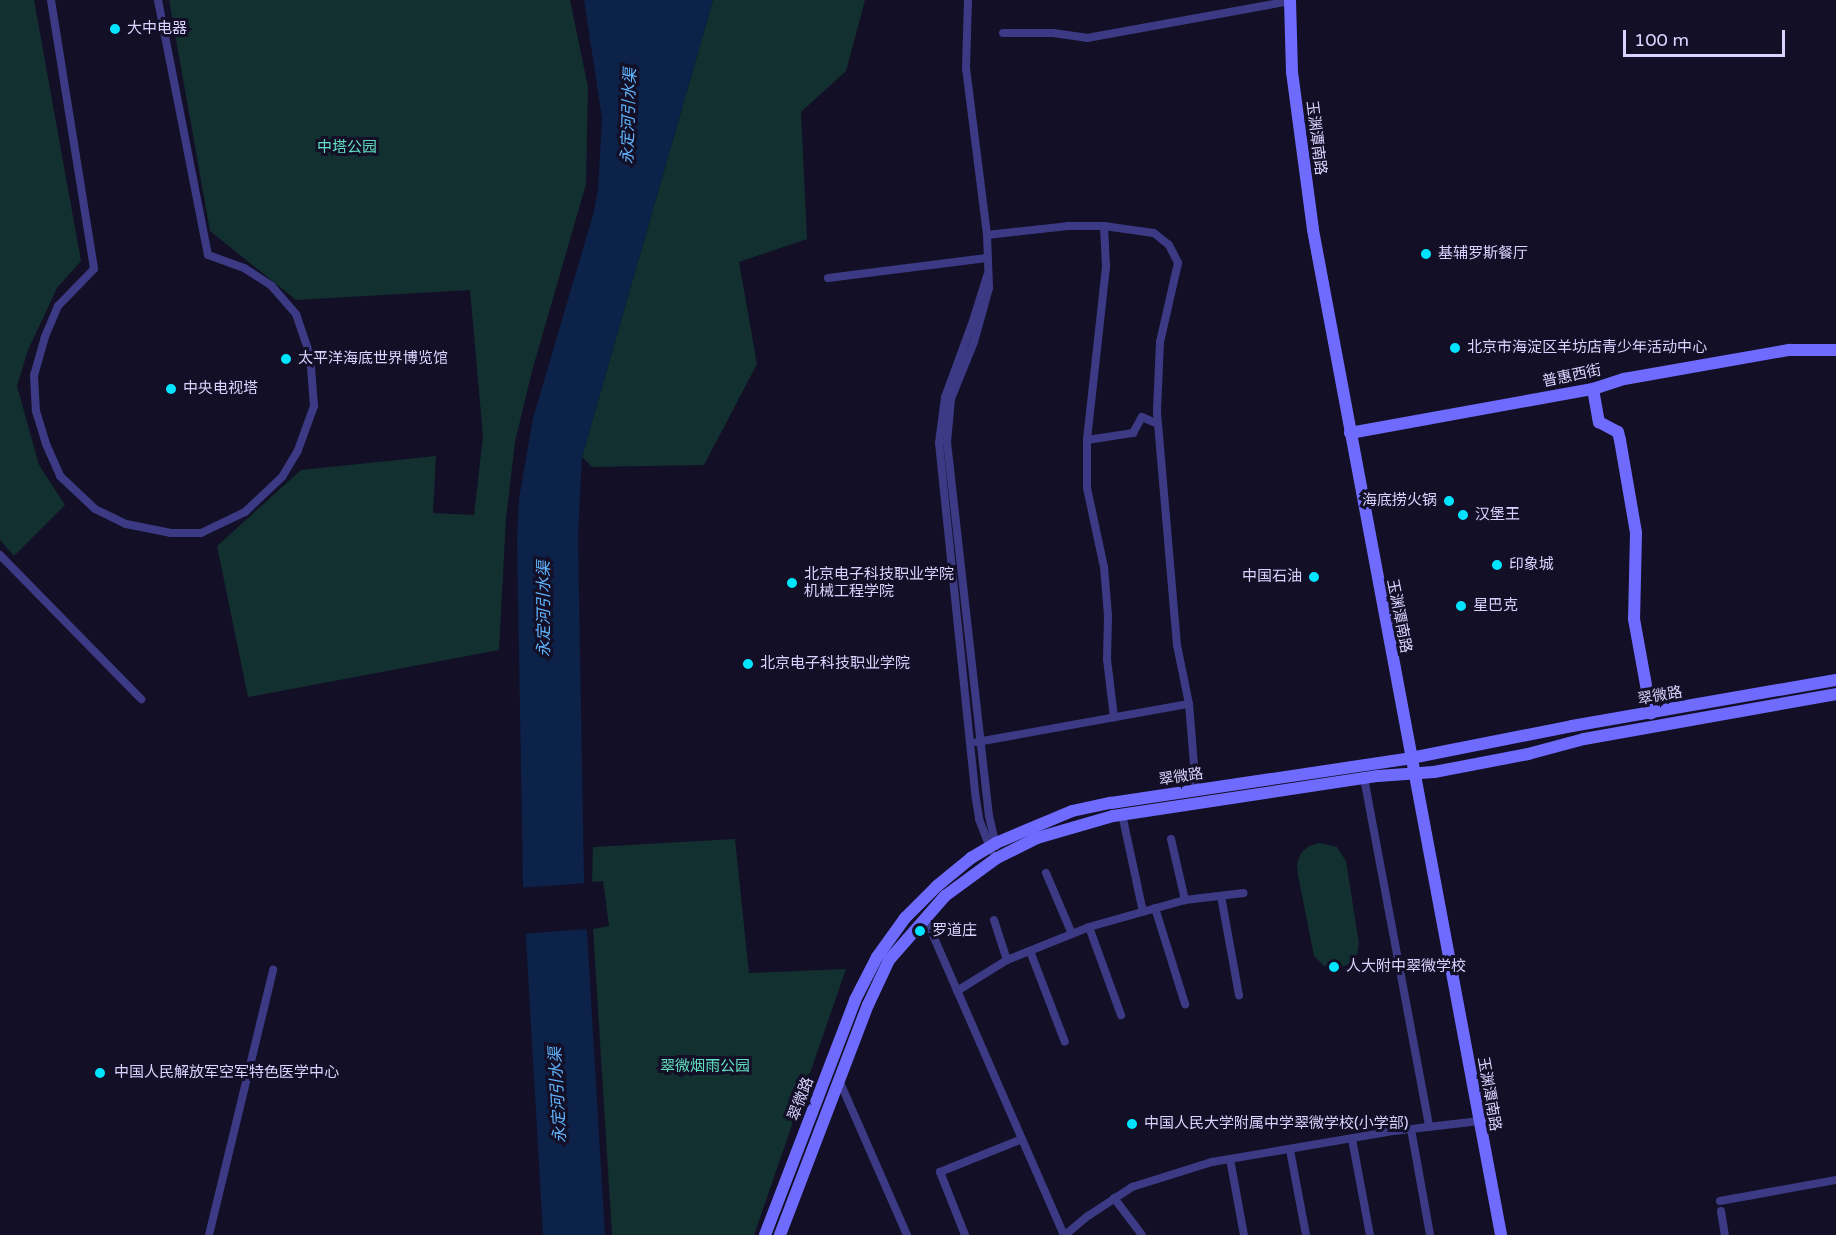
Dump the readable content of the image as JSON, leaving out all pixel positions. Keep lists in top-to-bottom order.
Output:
{
  "streets": {
    "main road": ["玉渊潭南路", "普惠西街", "翠微路"]
  },
  "crossings": [
    ["玉渊潭南路", "普惠西街"],
    ["玉渊潭南路", "翠微路"]
  ],
  "water": ["永定河引水渠"],
  "parks": ["中塔公园", "翠微烟雨公园"],
  "places": [
    "大中电器",
    "基辅罗斯餐厅",
    "北京市海淀区羊坊店青少年活动中心",
    "太平洋海底世界博览馆",
    "中央电视塔",
    "海底捞火锅",
    "汉堡王",
    "印象城",
    "中国石油",
    "北京电子科技职业学院 机械工程学院",
    "星巴克",
    "北京电子科技职业学院",
    "罗道庄",
    "人大附中翠微学校",
    "中国人民解放军空军特色医学中心",
    "中国人民大学附属中学翠微学校(小学部)"
  ],
  "scale_bar": "100 m"
}
